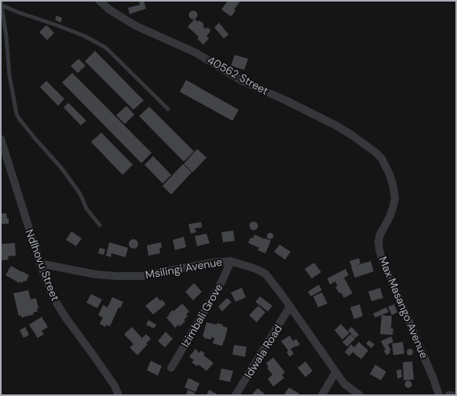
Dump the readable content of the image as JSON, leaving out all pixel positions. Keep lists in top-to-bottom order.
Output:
{
  "streets": {
    "street": [
      "40562 Street",
      "Ndlhovu Street",
      "Msilingi Avenue",
      "Max Masango Avenue",
      "Izimbali Grove",
      "Idwala Road"
    ]
  },
  "crossings": [
    ["40562 Street", "Max Masango Avenue"],
    ["Ndlhovu Street", "Msilingi Avenue"],
    ["Msilingi Avenue", "Izimbali Grove"],
    ["Msilingi Avenue", "Idwala Road"]
  ]
}
